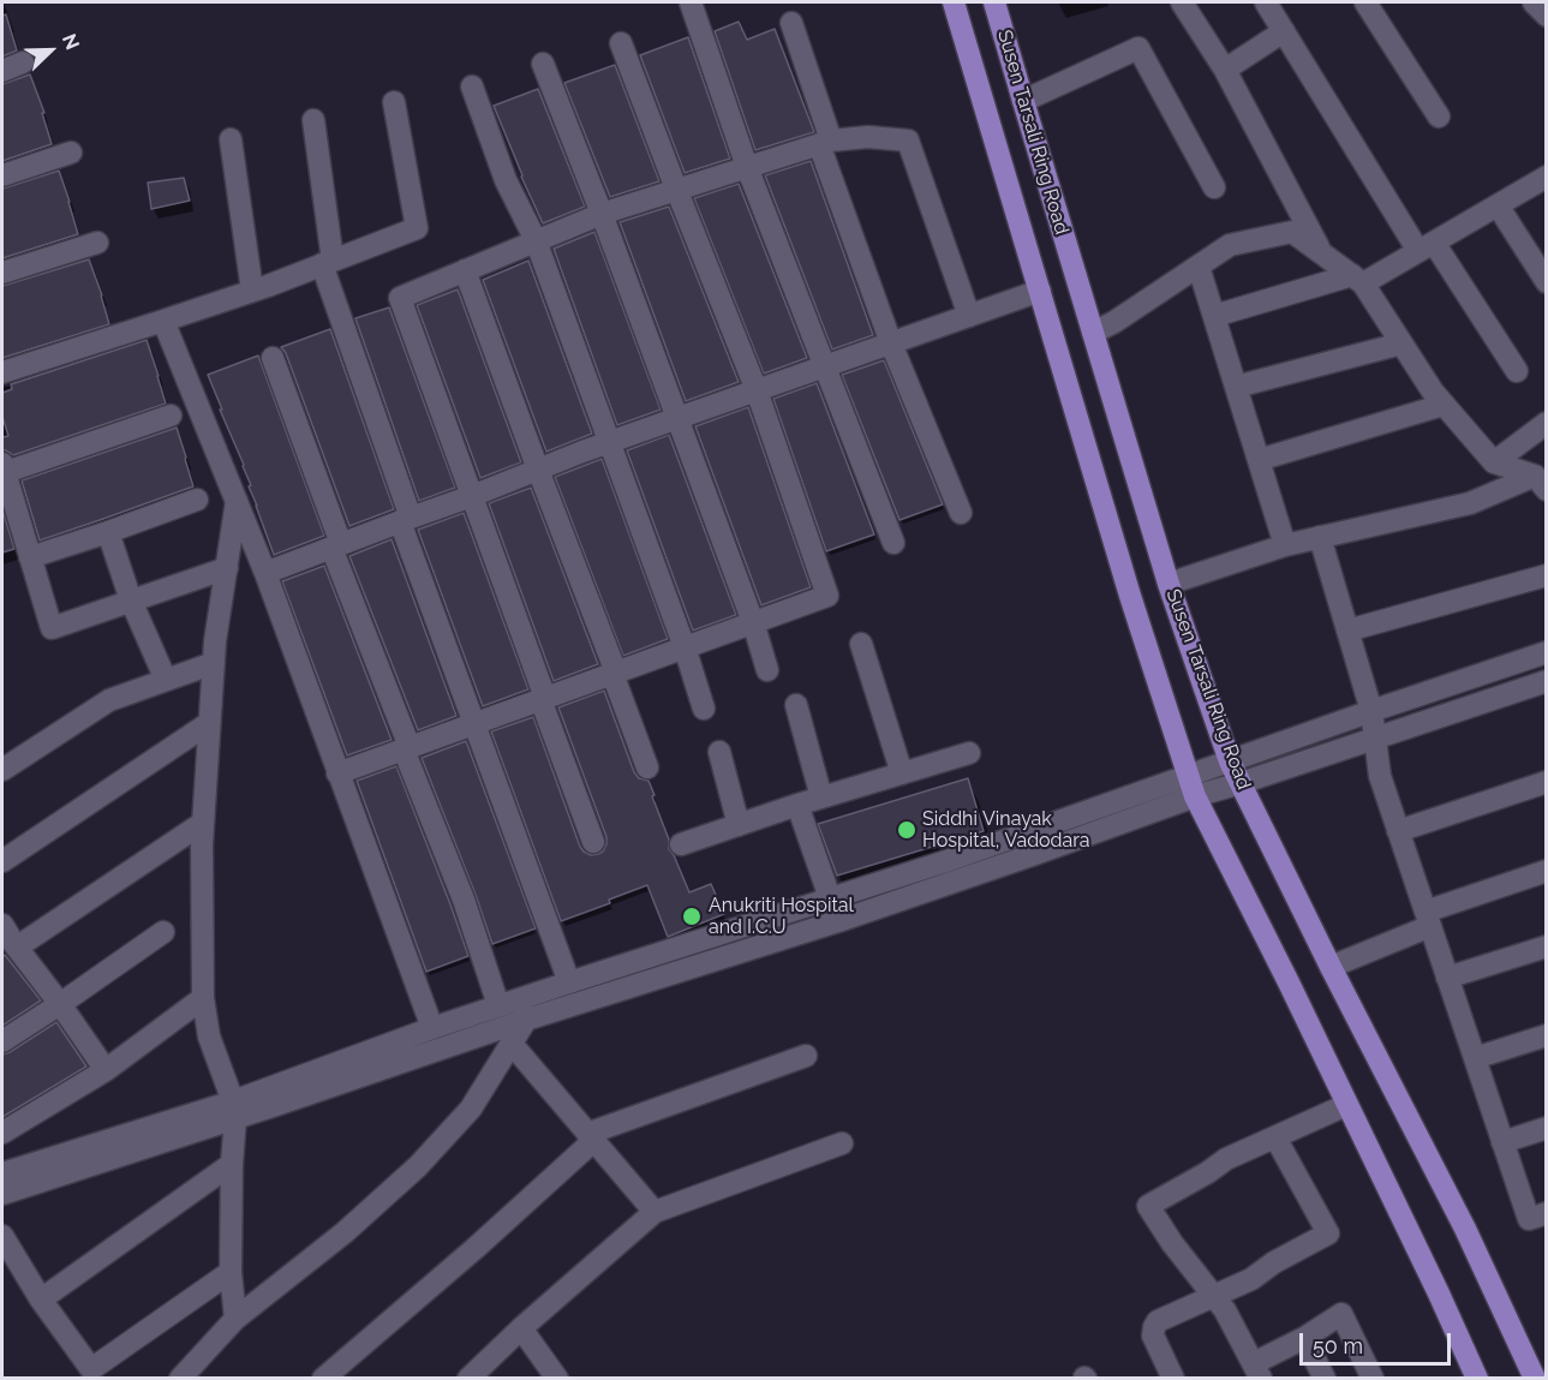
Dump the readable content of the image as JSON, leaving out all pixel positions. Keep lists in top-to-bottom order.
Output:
{
  "streets": {
    "main road": ["Susen Tarsali Ring Road"]
  },
  "places": ["Siddhi Vinayak Hospital, Vadodara", "Anukriti Hospital and I.C.U"],
  "scale_bar": "50 m",
  "north": "top right"
}
